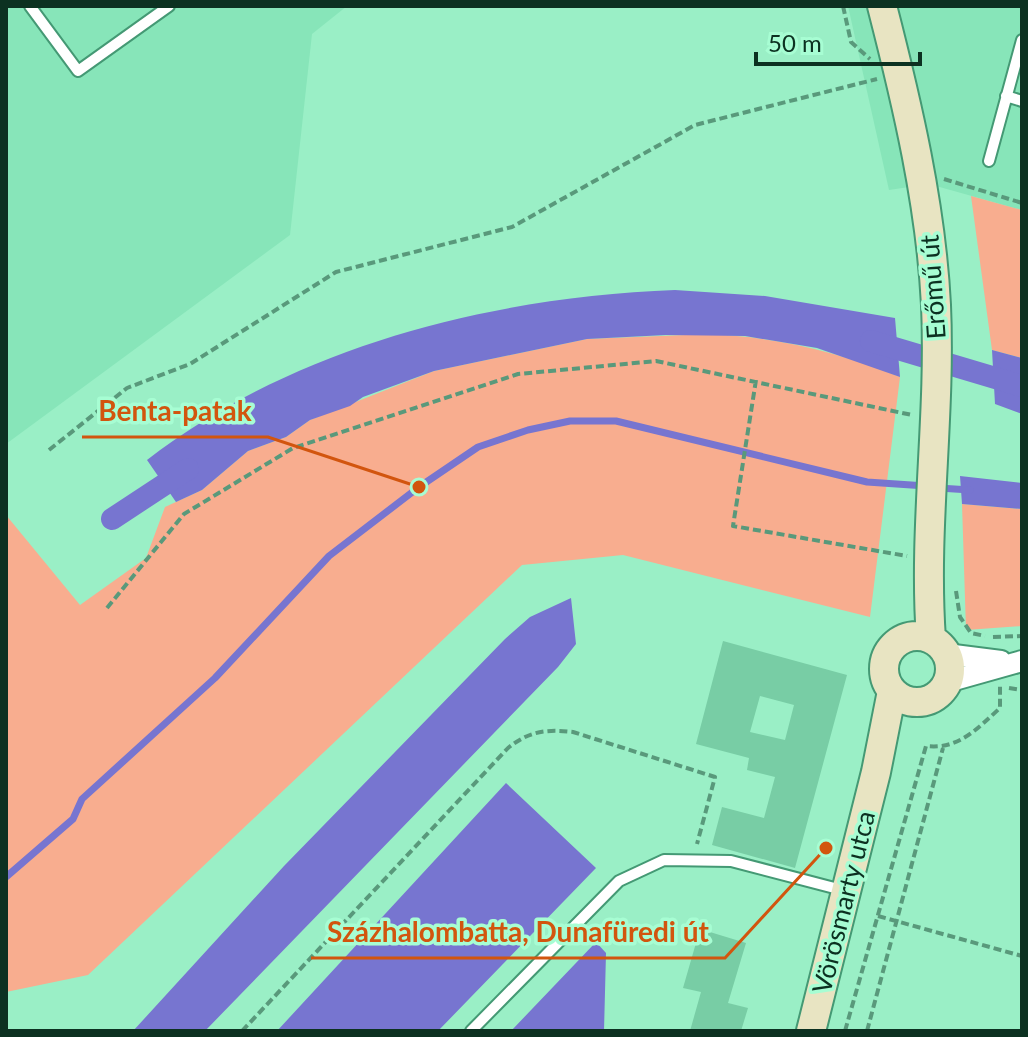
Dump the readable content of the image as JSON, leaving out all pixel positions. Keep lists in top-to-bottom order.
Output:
{
  "streets": {
    "street": ["Erőmű út", "Vörösmarty utca"]
  },
  "crossings": [
    ["Erőmű út", "Vörösmarty utca"]
  ],
  "places": ["Benta-patak", "Százhalombatta, Dunafüredi út"],
  "scale_bar": "50 m"
}
